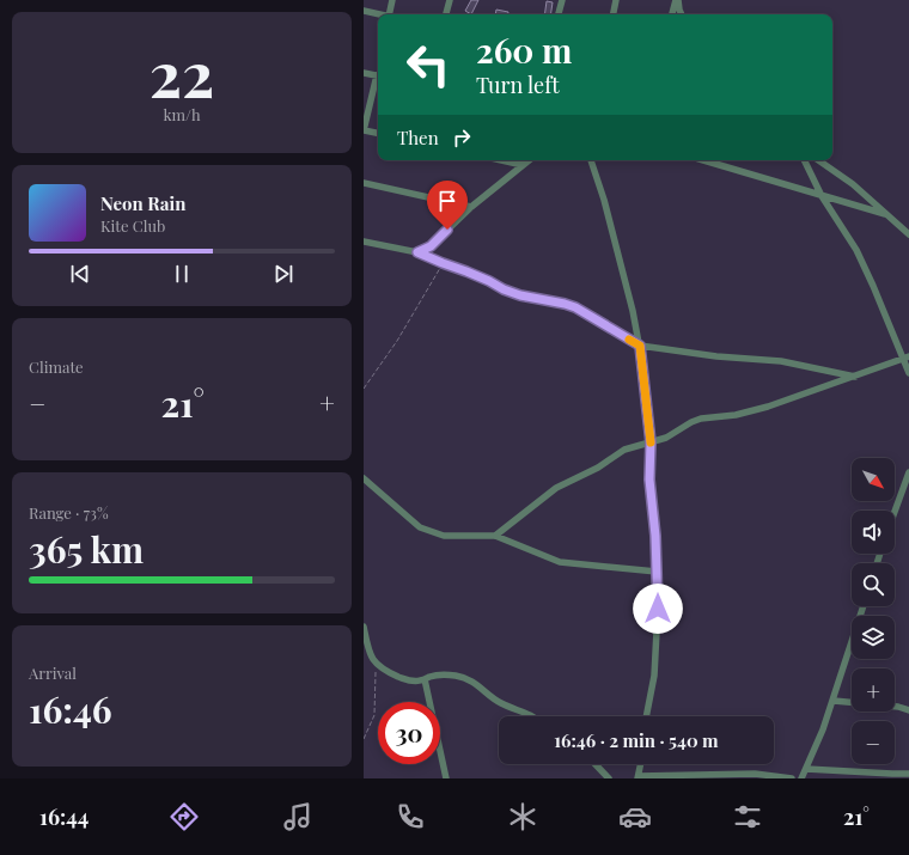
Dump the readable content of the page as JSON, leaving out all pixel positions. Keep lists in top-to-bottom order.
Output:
{
  "north": "bottom right",
  "page": {
    "tile": [
      ["22", "km/h"],
      "Climate",
      ["Range · 73%", "365 km"],
      ["Arrival", "16:46"]
    ],
    "turn": ["260 m", "Turn left"],
    "then": "Then",
    "song": ["Neon Rain", "Kite Club"],
    "heat": ["−", "21°", "+"],
    "map_buttons": ["+", "−"],
    "limit": "30",
    "trip": "16:46 · 2 min · 540 m",
    "tabs": ["16:44", "21°"]
  }
}
